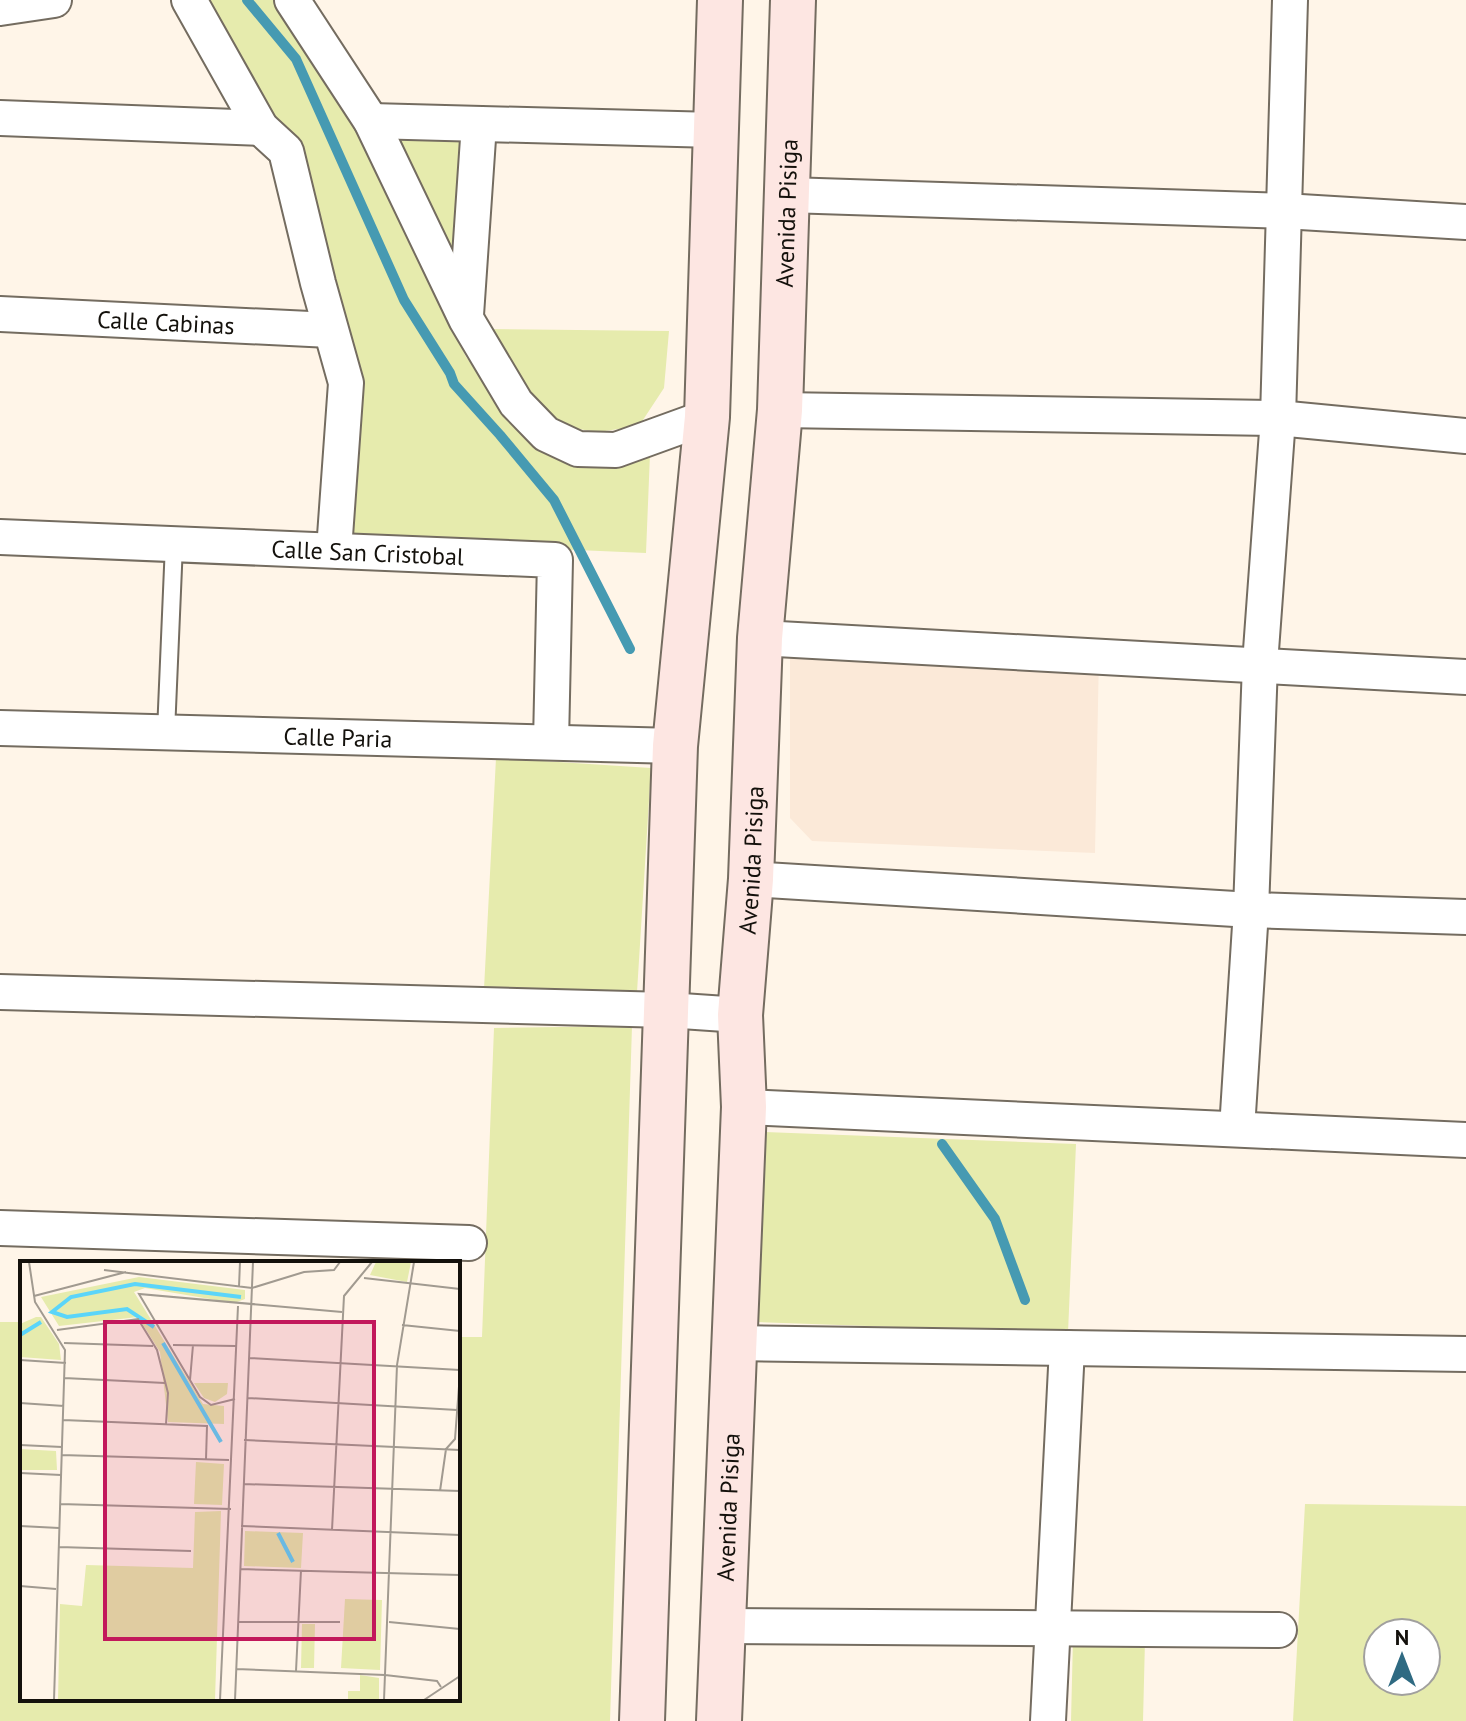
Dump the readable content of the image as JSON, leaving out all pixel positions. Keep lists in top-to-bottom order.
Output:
{
  "streets": {
    "street": [
      "Avenida Pisiga",
      "Calle Cabinas",
      "Calle San Cristobal",
      "Calle Paria"
    ]
  },
  "crossings": [
    ["Calle San Cristobal", "Calle Paria"]
  ],
  "north": "top"
}
